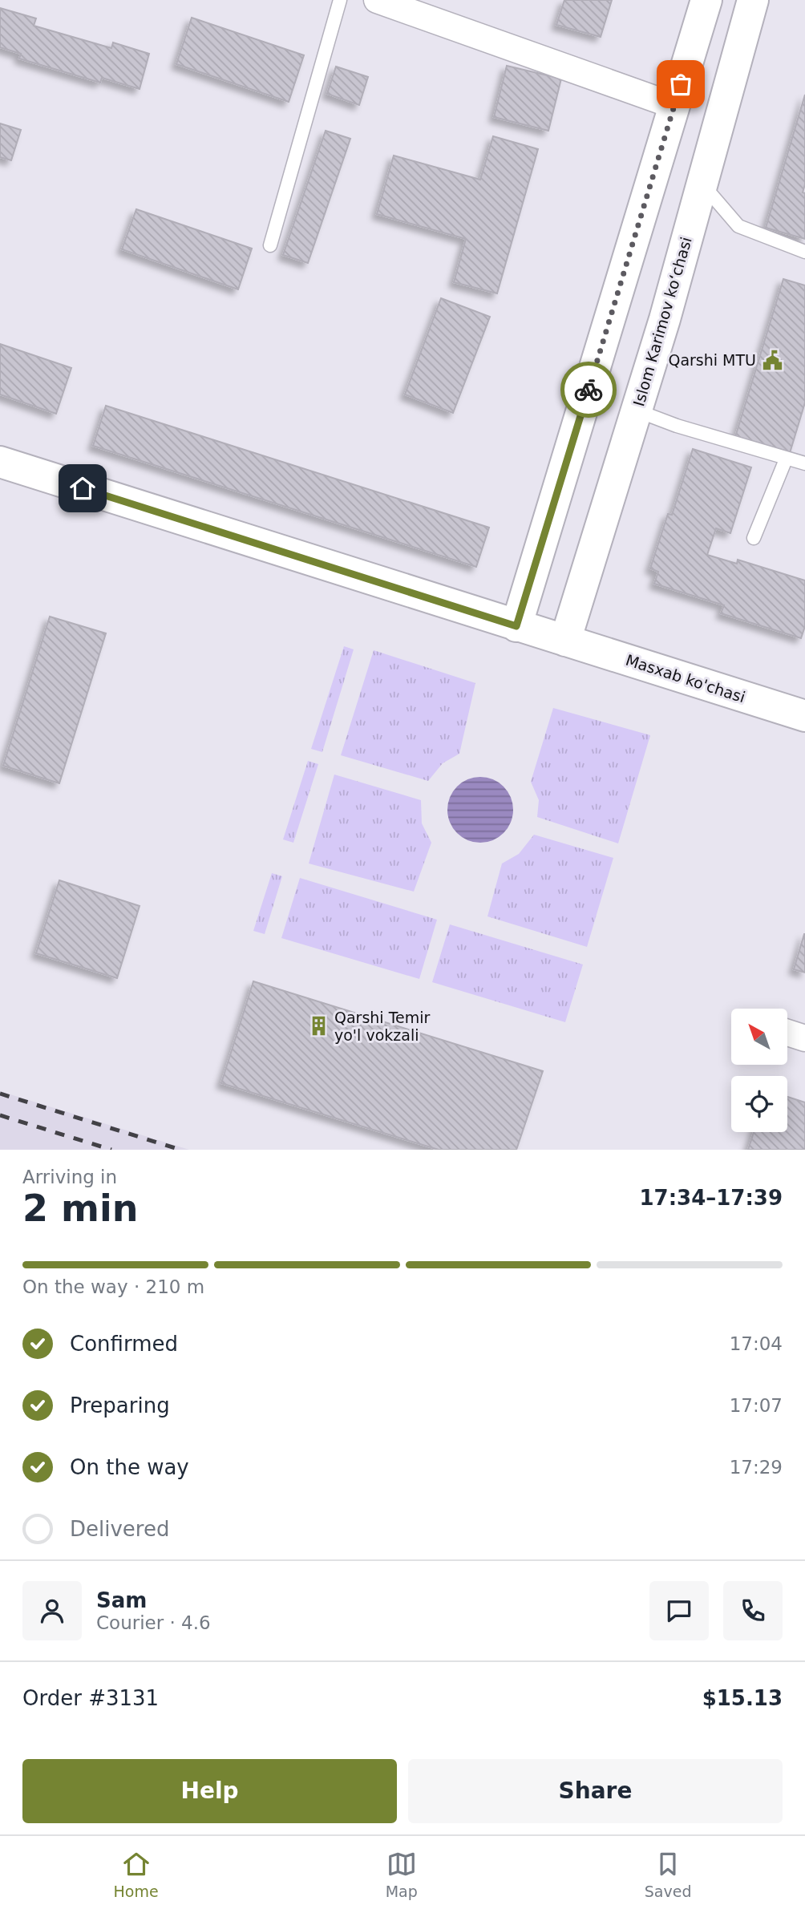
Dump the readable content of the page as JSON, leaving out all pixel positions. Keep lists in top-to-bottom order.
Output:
{
  "streets": {
    "main road": ["Islom Karimov ko‘chasi", "Masxab ko'chasi"]
  },
  "crossings": [
    ["Islom Karimov ko‘chasi", "Masxab ko'chasi"]
  ],
  "places": {
    "public building": ["Qarshi MTU"],
    "building": ["Qarshi Temir yo'l vokzali"]
  },
  "north": "top left",
  "page": {
    "heading": ["2 min", "Arriving in", "17:34–17:39"],
    "panel": [
      "Sam",
      "Courier · 4.6",
      "Order #3131",
      "$15.13"
    ],
    "bar": "On the way · 210 m",
    "list": [
      ["Confirmed", "17:04"],
      ["Preparing", "17:07"],
      ["On the way", "17:29"],
      "Delivered"
    ],
    "buttons": ["Help", "Share"],
    "tabs": ["Home", "Map", "Saved"]
  }
}
